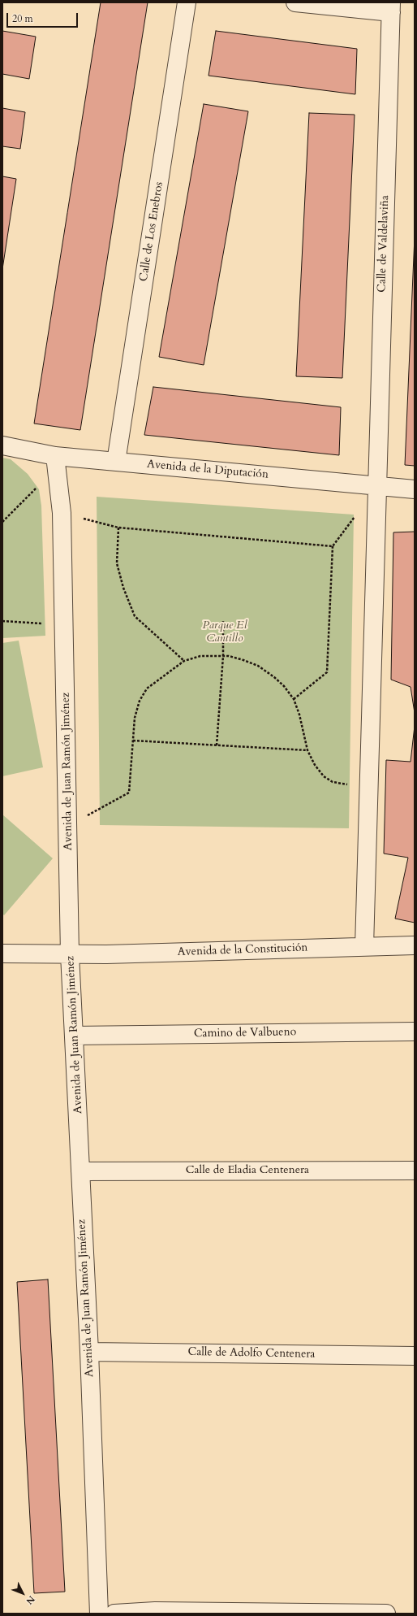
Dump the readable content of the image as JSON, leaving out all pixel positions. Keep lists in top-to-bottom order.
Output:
{
  "streets": {
    "street": [
      "Calle de Los Enebros",
      "Calle de Valdelaviña",
      "Avenida de la Diputación",
      "Avenida de Juan Ramón Jiménez",
      "Avenida de la Constitución",
      "Camino de Valbueno",
      "Calle de Eladia Centenera",
      "Calle de Adolfo Centenera"
    ]
  },
  "crossings": [
    ["Calle de Los Enebros", "Avenida de la Diputación"],
    ["Calle de Valdelaviña", "Avenida de la Diputación"],
    ["Calle de Valdelaviña", "Avenida de la Constitución"],
    ["Avenida de la Diputación", "Avenida de Juan Ramón Jiménez"],
    ["Avenida de Juan Ramón Jiménez", "Avenida de la Constitución"],
    ["Avenida de Juan Ramón Jiménez", "Camino de Valbueno"],
    ["Avenida de Juan Ramón Jiménez", "Calle de Eladia Centenera"],
    ["Avenida de Juan Ramón Jiménez", "Calle de Adolfo Centenera"]
  ],
  "parks": ["Parque El Cantillo"],
  "scale_bar": "20 m",
  "north": "bottom right"
}
